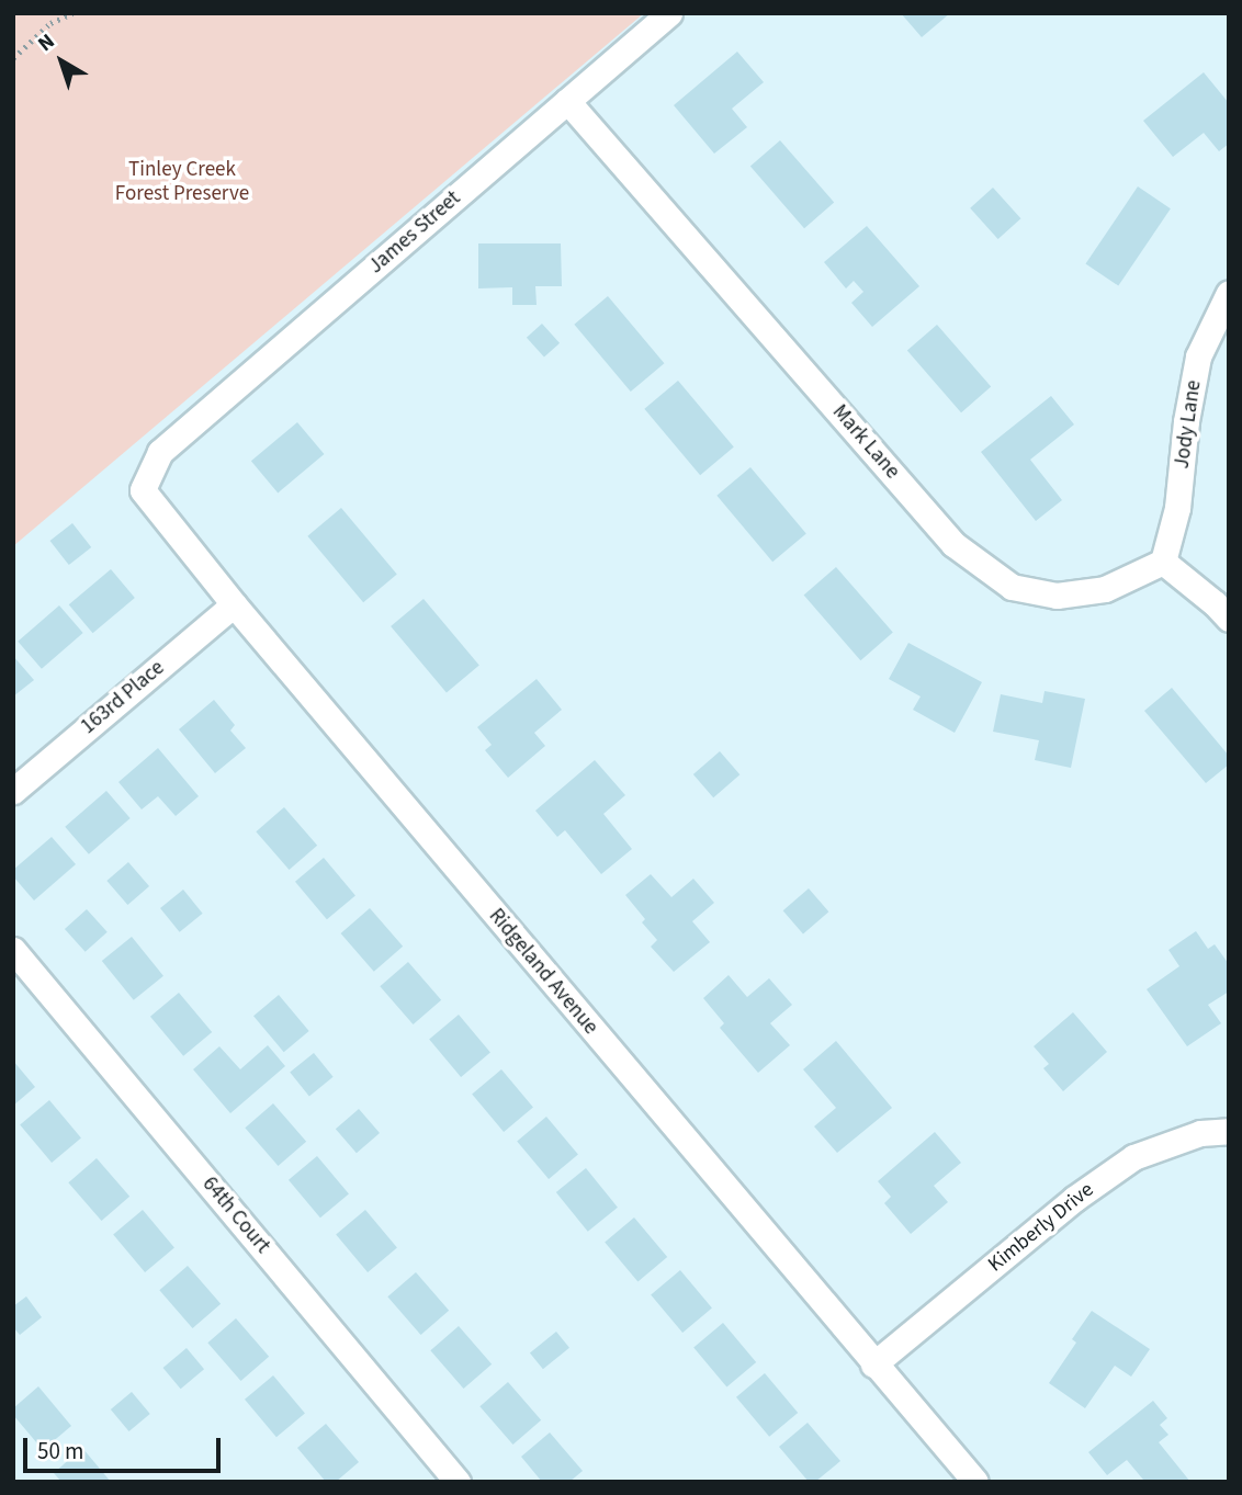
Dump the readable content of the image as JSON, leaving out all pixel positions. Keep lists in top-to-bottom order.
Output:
{
  "streets": {
    "street": [
      "James Street",
      "Jody Lane",
      "Mark Lane",
      "163rd Place",
      "Ridgeland Avenue",
      "64th Court",
      "Kimberly Drive"
    ]
  },
  "crossings": [
    ["James Street", "Mark Lane"],
    ["James Street", "Ridgeland Avenue"],
    ["Jody Lane", "Mark Lane"],
    ["163rd Place", "Ridgeland Avenue"],
    ["Ridgeland Avenue", "Kimberly Drive"]
  ],
  "parks": ["Tinley Creek Forest Preserve"],
  "scale_bar": "50 m",
  "north": "top left"
}
